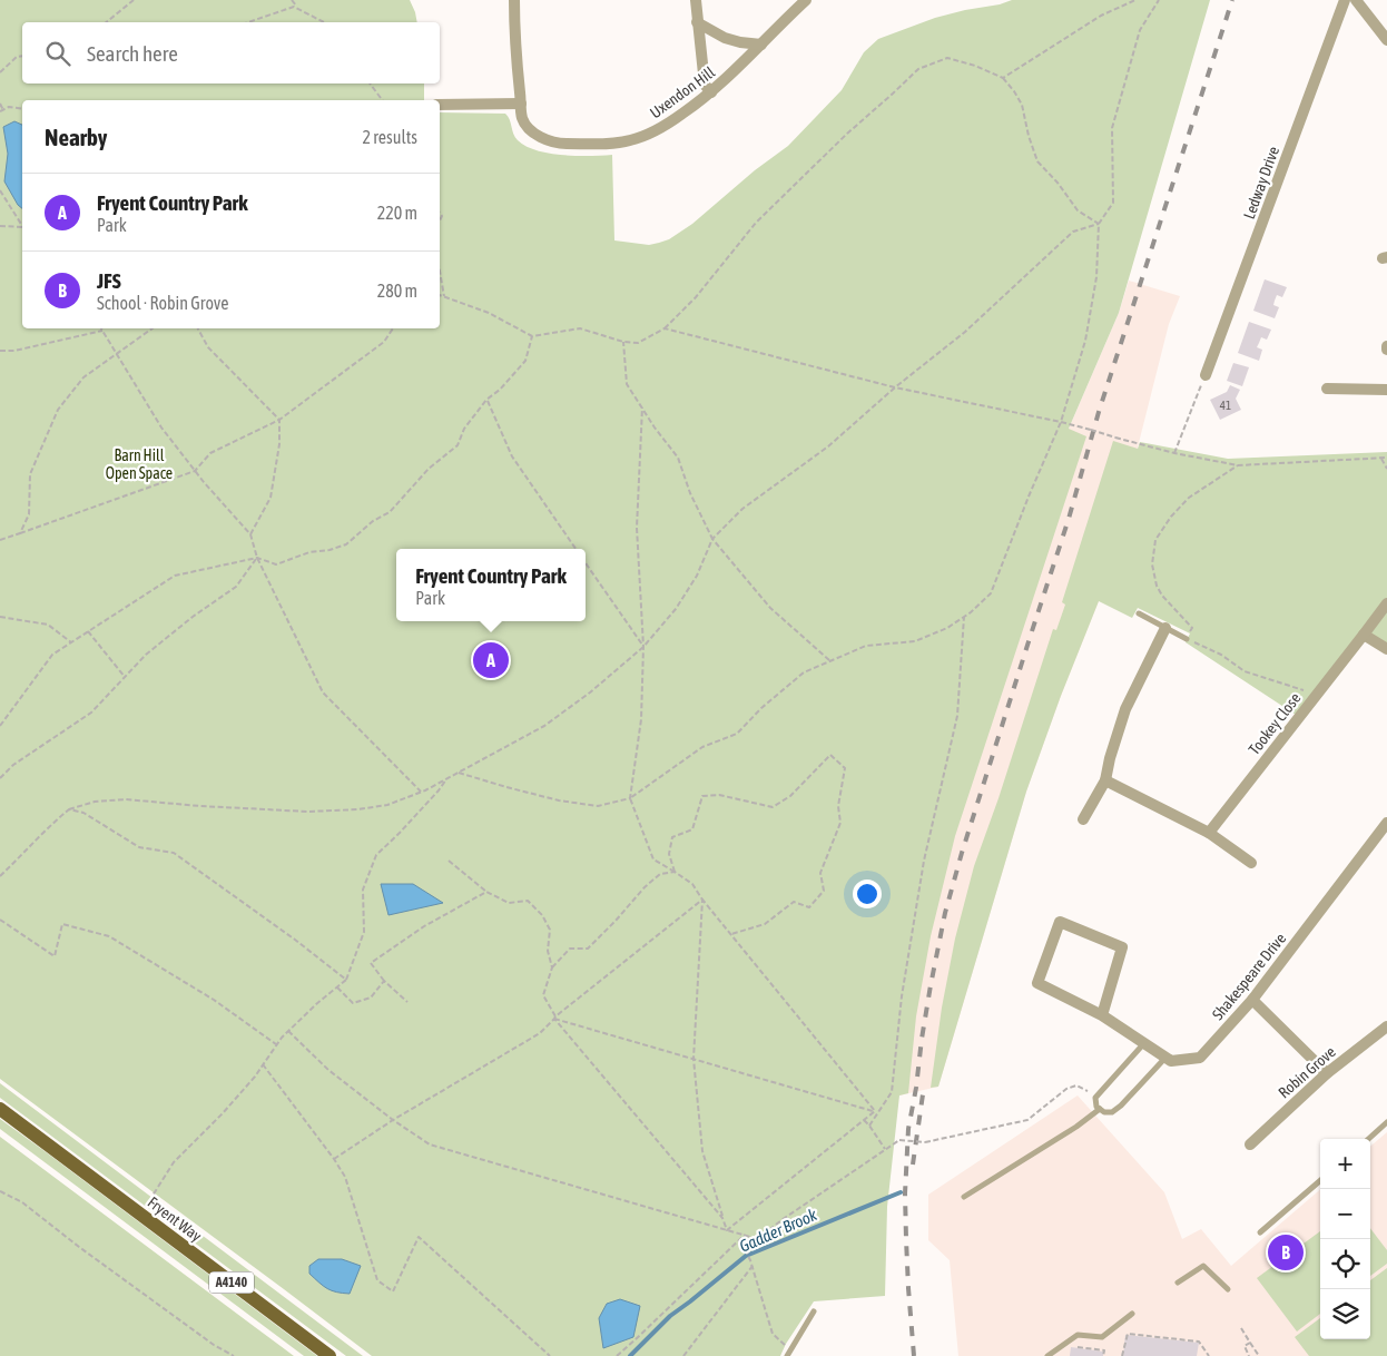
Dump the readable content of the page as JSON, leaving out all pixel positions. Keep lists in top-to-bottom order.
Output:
{
  "streets": {
    "main road": ["Fryent Way", "A4140"],
    "street": [
      "Uxendon Hill",
      "Ledway Drive",
      "Tookey Close",
      "Shakespeare Drive",
      "Robin Grove"
    ]
  },
  "water": ["Gadder Brook"],
  "parks": ["Barn Hill Open Space"],
  "house_numbers": ["41"],
  "page": {
    "search": "Search here",
    "heading": ["Nearby", "2 results"],
    "list": [
      {
        "mark": "A",
        "name": "Fryent Country Park",
        "note": "Park",
        "value": "220 m"
      },
      {
        "mark": "B",
        "name": "JFS",
        "note": "School · Robin Grove",
        "value": "280 m"
      }
    ],
    "popup": ["Fryent Country Park", "Park"],
    "pins": ["A", "B"],
    "map_buttons": ["+", "−"]
  }
}
